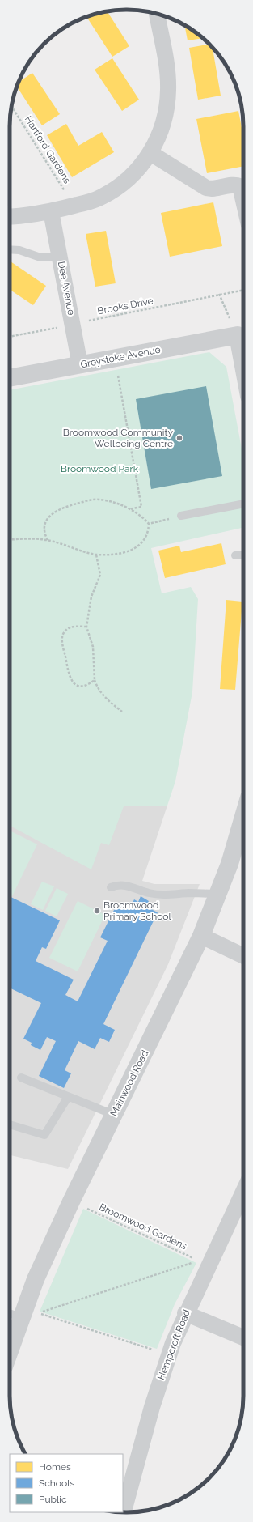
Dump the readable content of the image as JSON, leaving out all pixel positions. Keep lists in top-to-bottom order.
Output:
{
  "streets": {
    "street": [
      "Dee Avenue",
      "Greystoke Avenue",
      "Mainwood Road",
      "Hempcroft Road"
    ],
    "path": ["Hartford Gardens", "Brooks Drive", "Broomwood Gardens"]
  },
  "crossings": [
    ["Dee Avenue", "Brooks Drive"],
    ["Dee Avenue", "Greystoke Avenue"],
    ["Mainwood Road", "Broomwood Gardens"],
    ["Broomwood Gardens", "Hempcroft Road"]
  ],
  "parks": ["Broomwood Park"],
  "places": ["Broomwood Community Wellbeing Centre", "Broomwood Primary School"],
  "legend": ["Homes", "Schools", "Public"]
}
